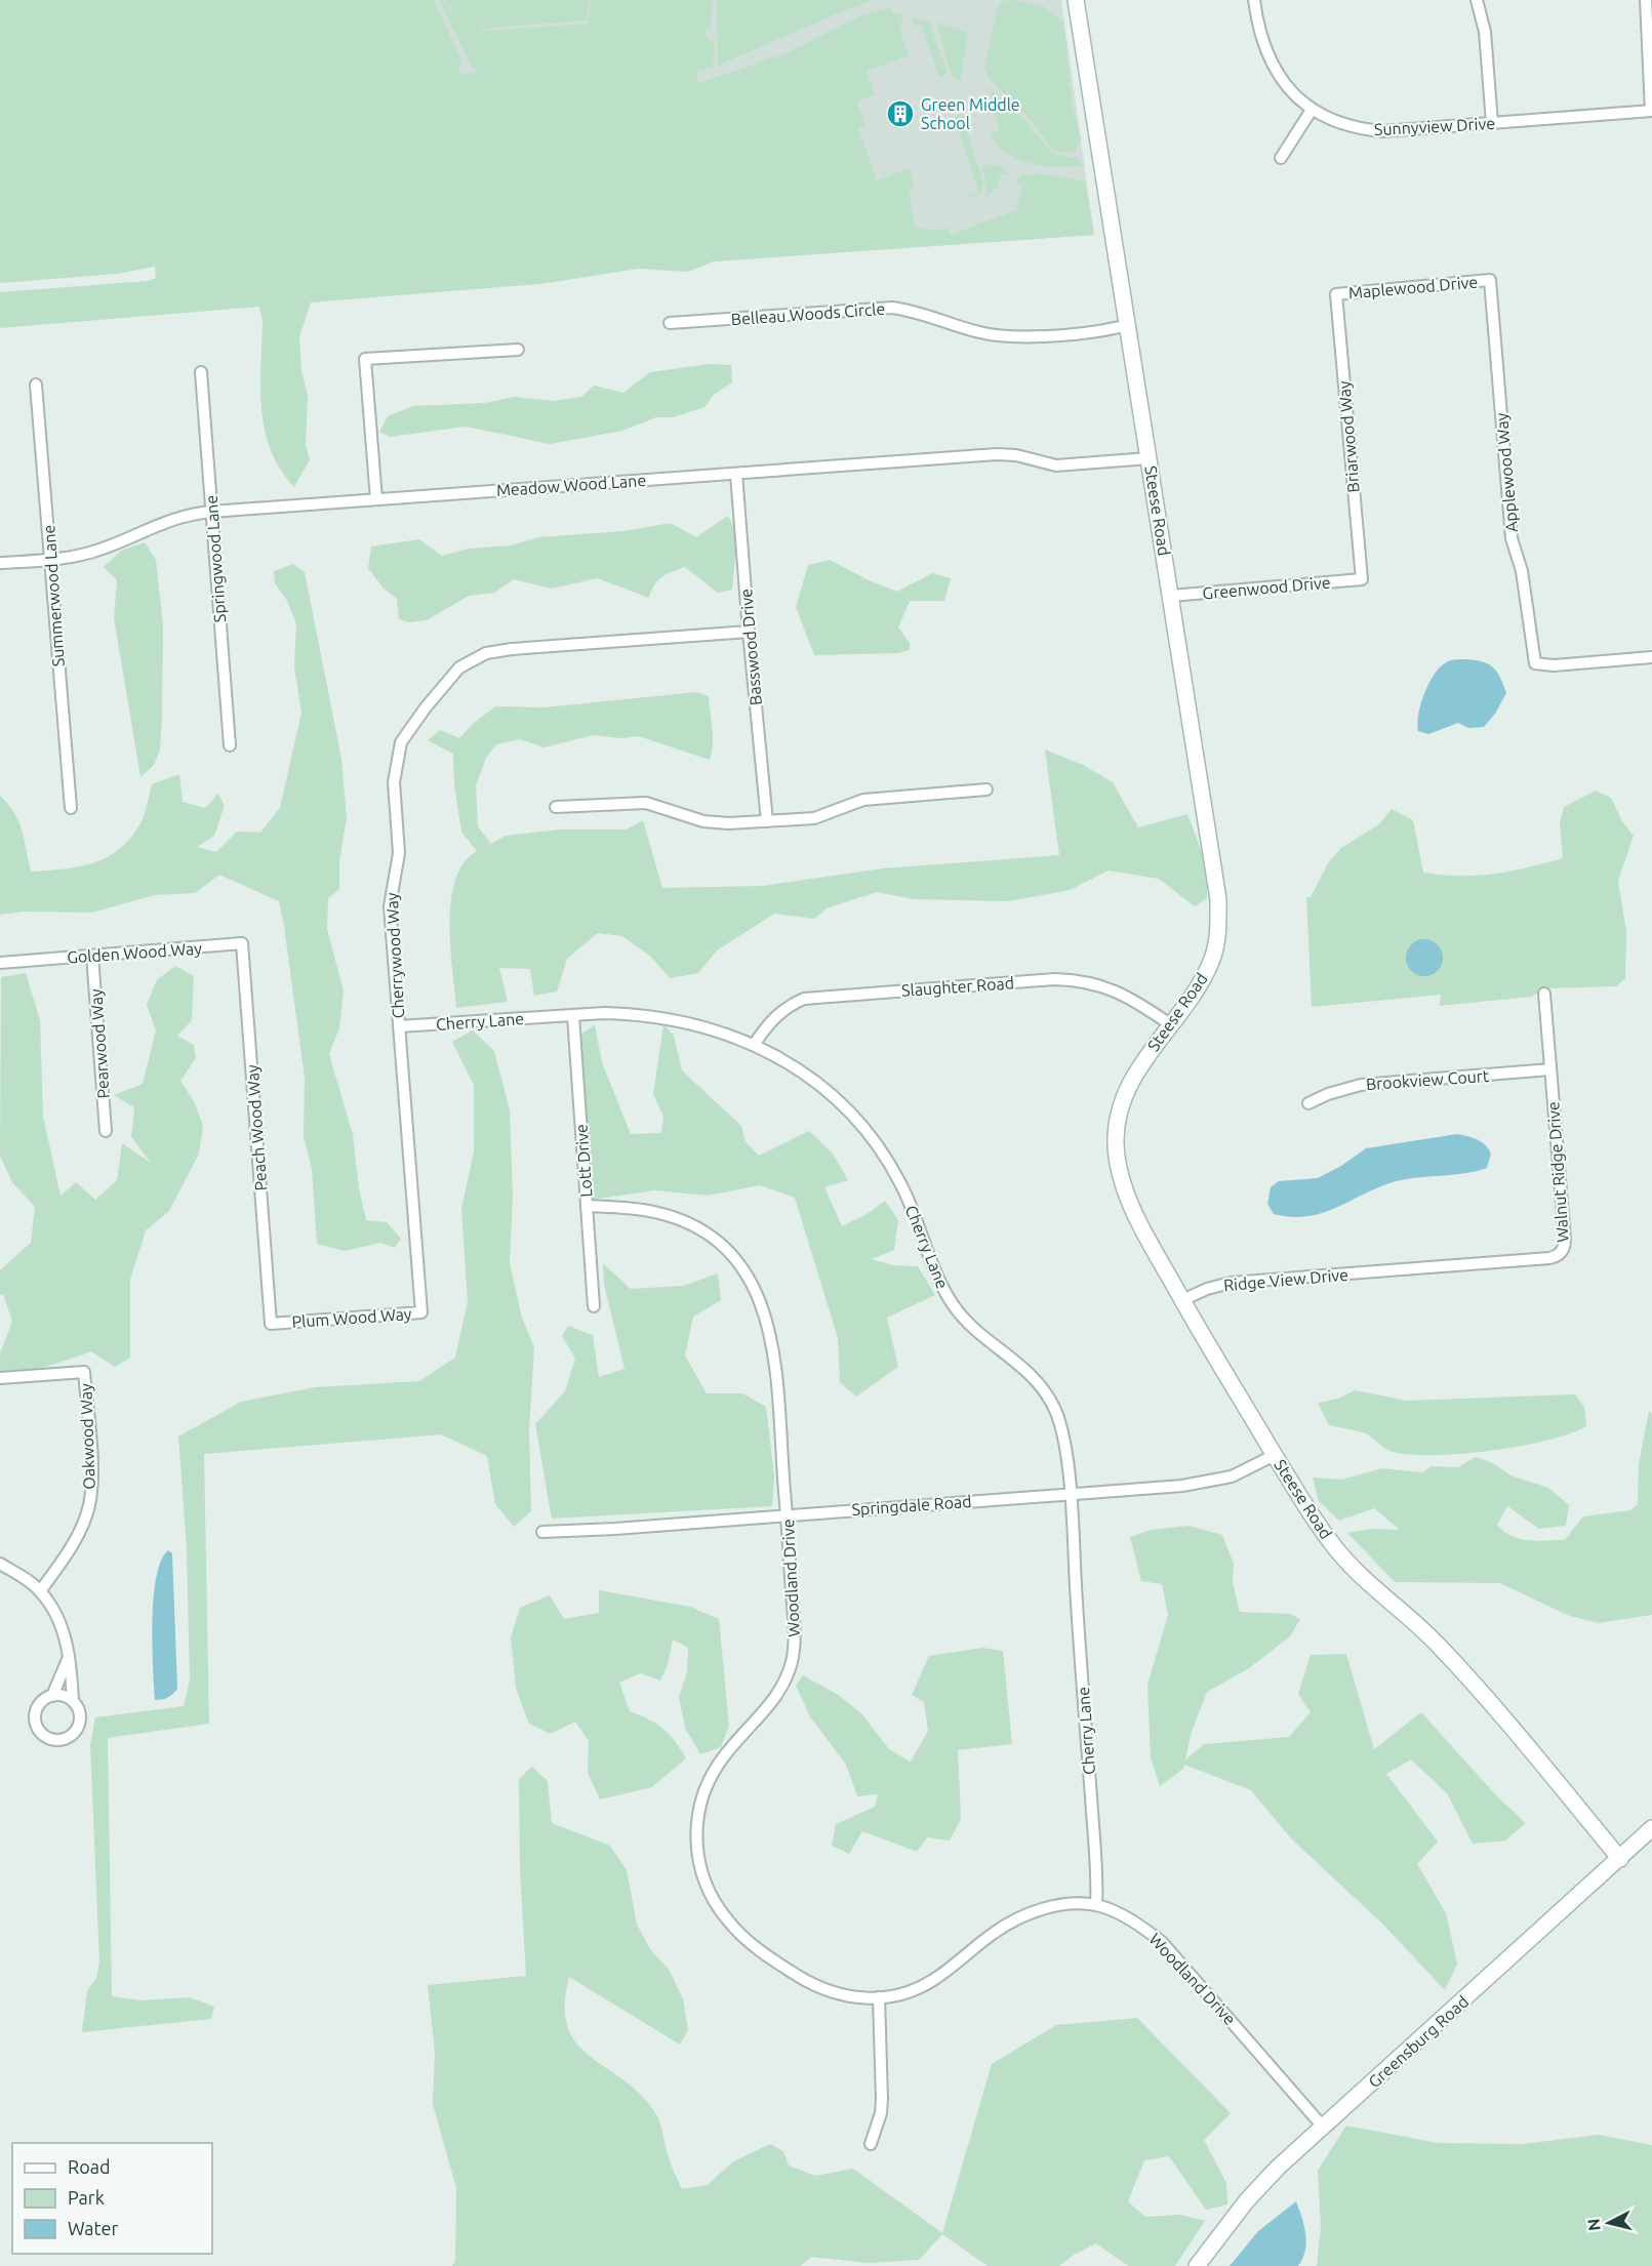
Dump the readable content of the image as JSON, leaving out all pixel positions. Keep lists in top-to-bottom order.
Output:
{
  "streets": {
    "street": [
      "Sunnyview Drive",
      "Maplewood Drive",
      "Belleau Woods Circle",
      "Briarwood Way",
      "Applewood Way",
      "Meadow Wood Lane",
      "Steese Road",
      "Springwood Lane",
      "Greenwood Drive",
      "Summerwood Lane",
      "Basswood Drive",
      "Golden Wood Way",
      "Cherrywood Way",
      "Slaughter Road",
      "Cherry Lane",
      "Pearwood Way",
      "Brookview Court",
      "Peach Wood Way",
      "Lott Drive",
      "Walnut Ridge Drive",
      "Ridge View Drive",
      "Plum Wood Way",
      "Oakwood Way",
      "Springdale Road",
      "Woodland Drive",
      "Greensburg Road"
    ]
  },
  "crossings": [
    ["Maplewood Drive", "Briarwood Way"],
    ["Maplewood Drive", "Applewood Way"],
    ["Belleau Woods Circle", "Steese Road"],
    ["Briarwood Way", "Greenwood Drive"],
    ["Meadow Wood Lane", "Steese Road"],
    ["Meadow Wood Lane", "Springwood Lane"],
    ["Meadow Wood Lane", "Summerwood Lane"],
    ["Meadow Wood Lane", "Basswood Drive"],
    ["Steese Road", "Greenwood Drive"],
    ["Steese Road", "Slaughter Road"],
    ["Steese Road", "Ridge View Drive"],
    ["Steese Road", "Springdale Road"],
    ["Steese Road", "Greensburg Road"],
    ["Basswood Drive", "Cherrywood Way"],
    ["Golden Wood Way", "Pearwood Way"],
    ["Golden Wood Way", "Peach Wood Way"],
    ["Cherrywood Way", "Cherry Lane"],
    ["Cherrywood Way", "Plum Wood Way"],
    ["Slaughter Road", "Cherry Lane"],
    ["Cherry Lane", "Lott Drive"],
    ["Cherry Lane", "Springdale Road"],
    ["Cherry Lane", "Woodland Drive"],
    ["Brookview Court", "Walnut Ridge Drive"],
    ["Peach Wood Way", "Plum Wood Way"],
    ["Lott Drive", "Woodland Drive"],
    ["Walnut Ridge Drive", "Ridge View Drive"],
    ["Springdale Road", "Woodland Drive"],
    ["Woodland Drive", "Greensburg Road"]
  ],
  "places": {
    "building": ["Green Middle School"]
  },
  "legend": ["Road", "Park", "Water"],
  "north": "left"
}
